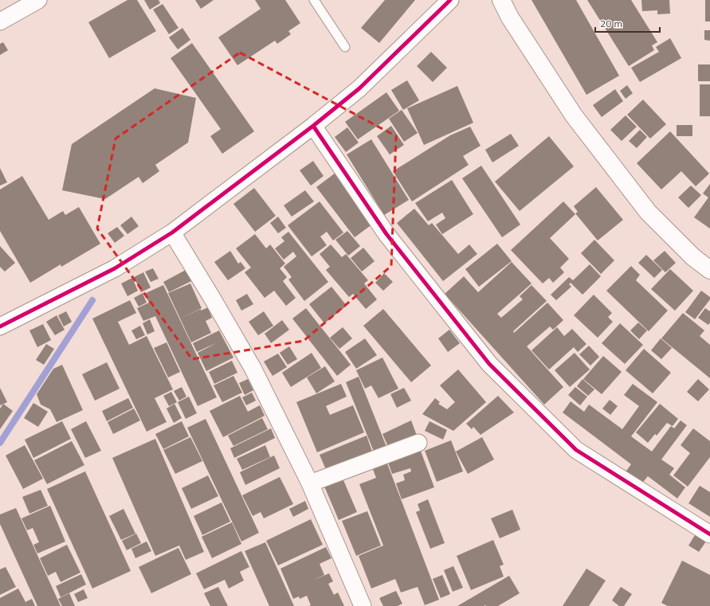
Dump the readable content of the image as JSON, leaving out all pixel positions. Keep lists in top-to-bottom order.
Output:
{
  "scale_bar": "20 m"
}
